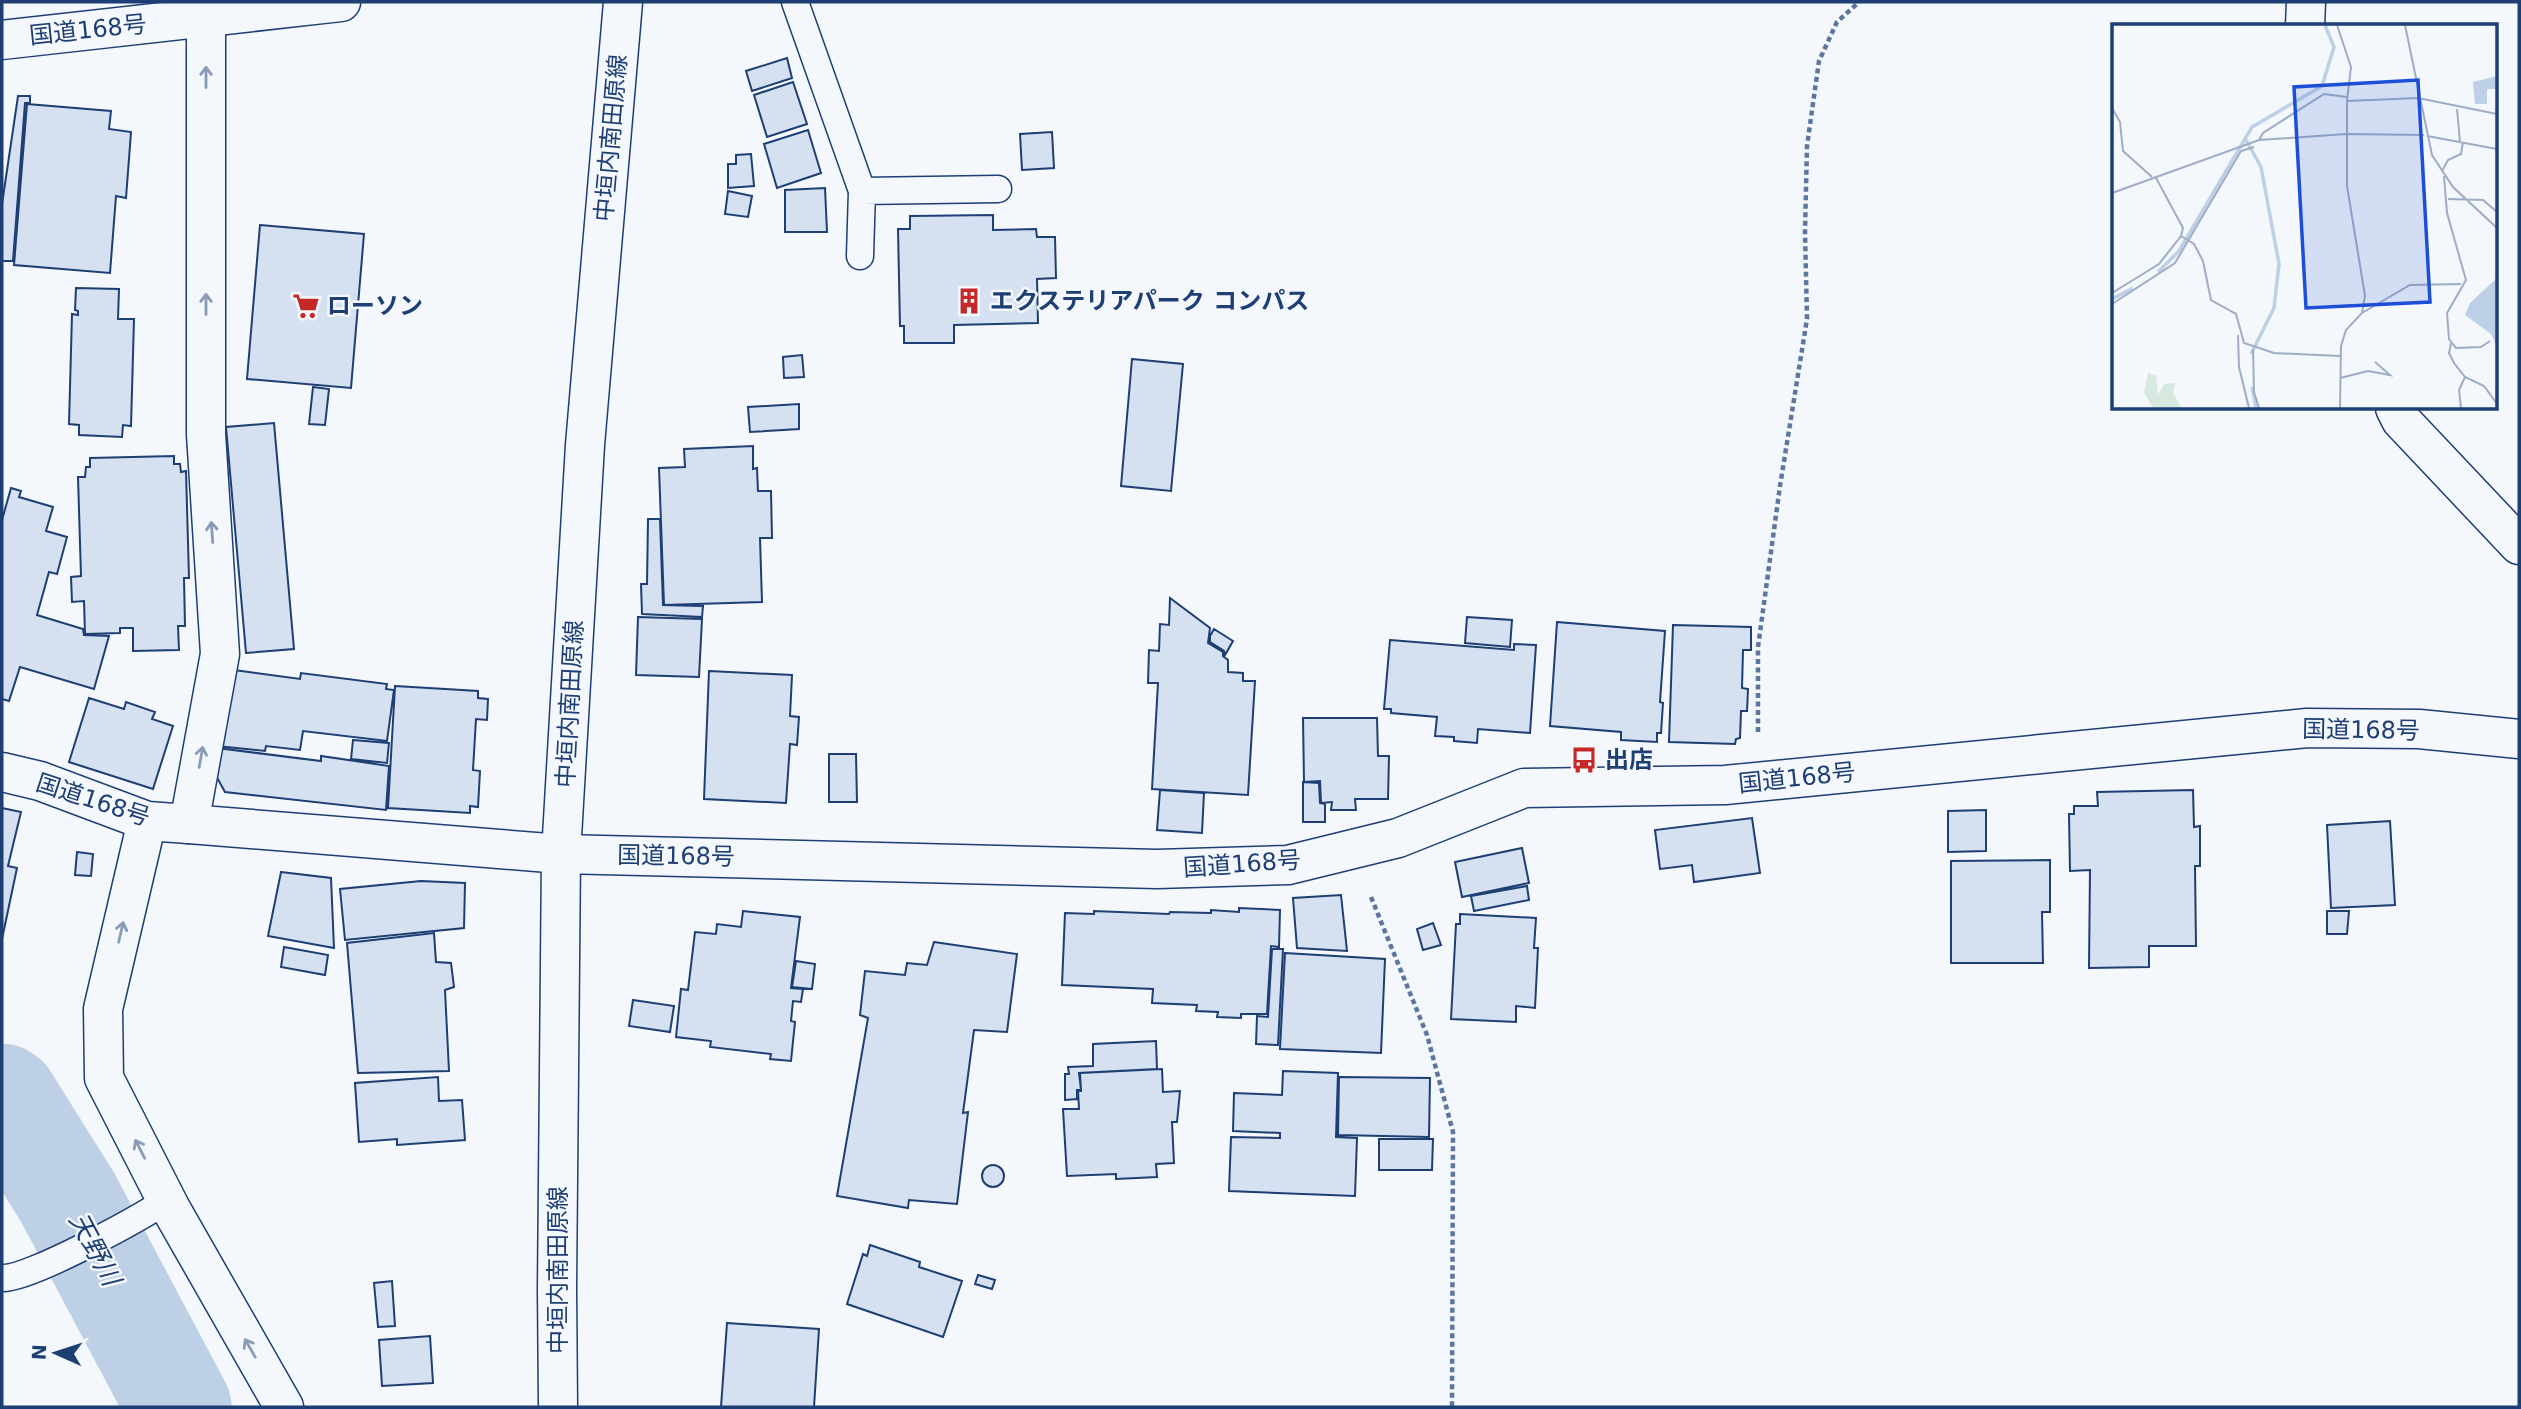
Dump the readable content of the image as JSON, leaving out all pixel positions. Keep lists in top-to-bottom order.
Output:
{
  "streets": {
    "main road": ["国道168号", "中垣内南田原線"]
  },
  "crossings": [
    ["国道168号", "中垣内南田原線"]
  ],
  "water": ["天野川"],
  "places": {
    "building": ["エクステリアパーク コンパス"],
    "supermarket": ["ローソン"],
    "bus stop": ["出店"]
  },
  "north": "left"
}
